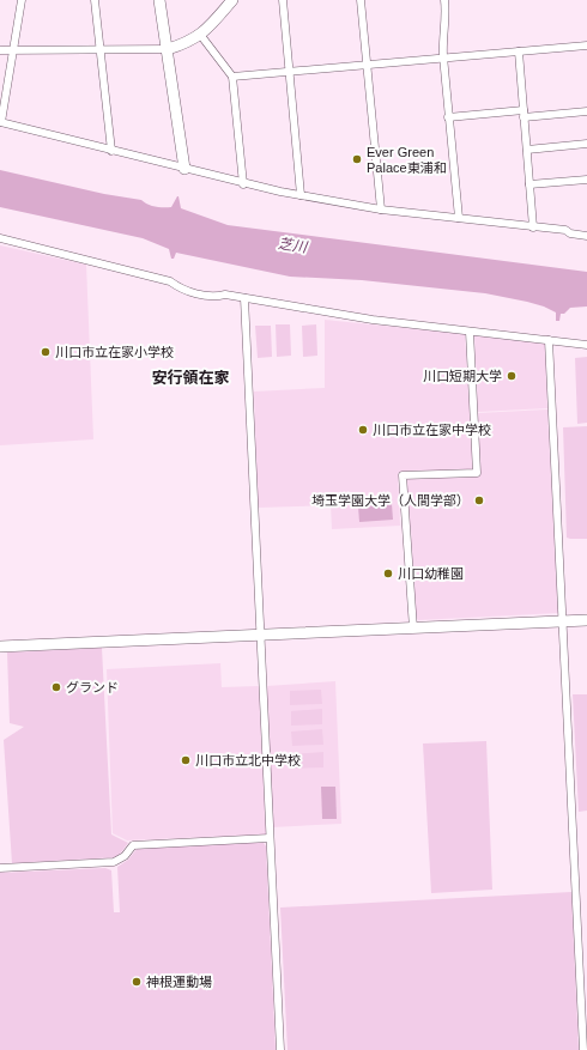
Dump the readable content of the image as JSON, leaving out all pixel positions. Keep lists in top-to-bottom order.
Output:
{
  "districts": ["安行領在家"],
  "water": ["芝川"],
  "places": [
    "Ever Green Palace東浦和",
    "川口市立在家小学校",
    "川口短期大学",
    "川口市立在家中学校",
    "埼玉学園大学（人間学部）",
    "川口幼稚園",
    "グランド",
    "川口市立北中学校",
    "神根運動場"
  ]
}
